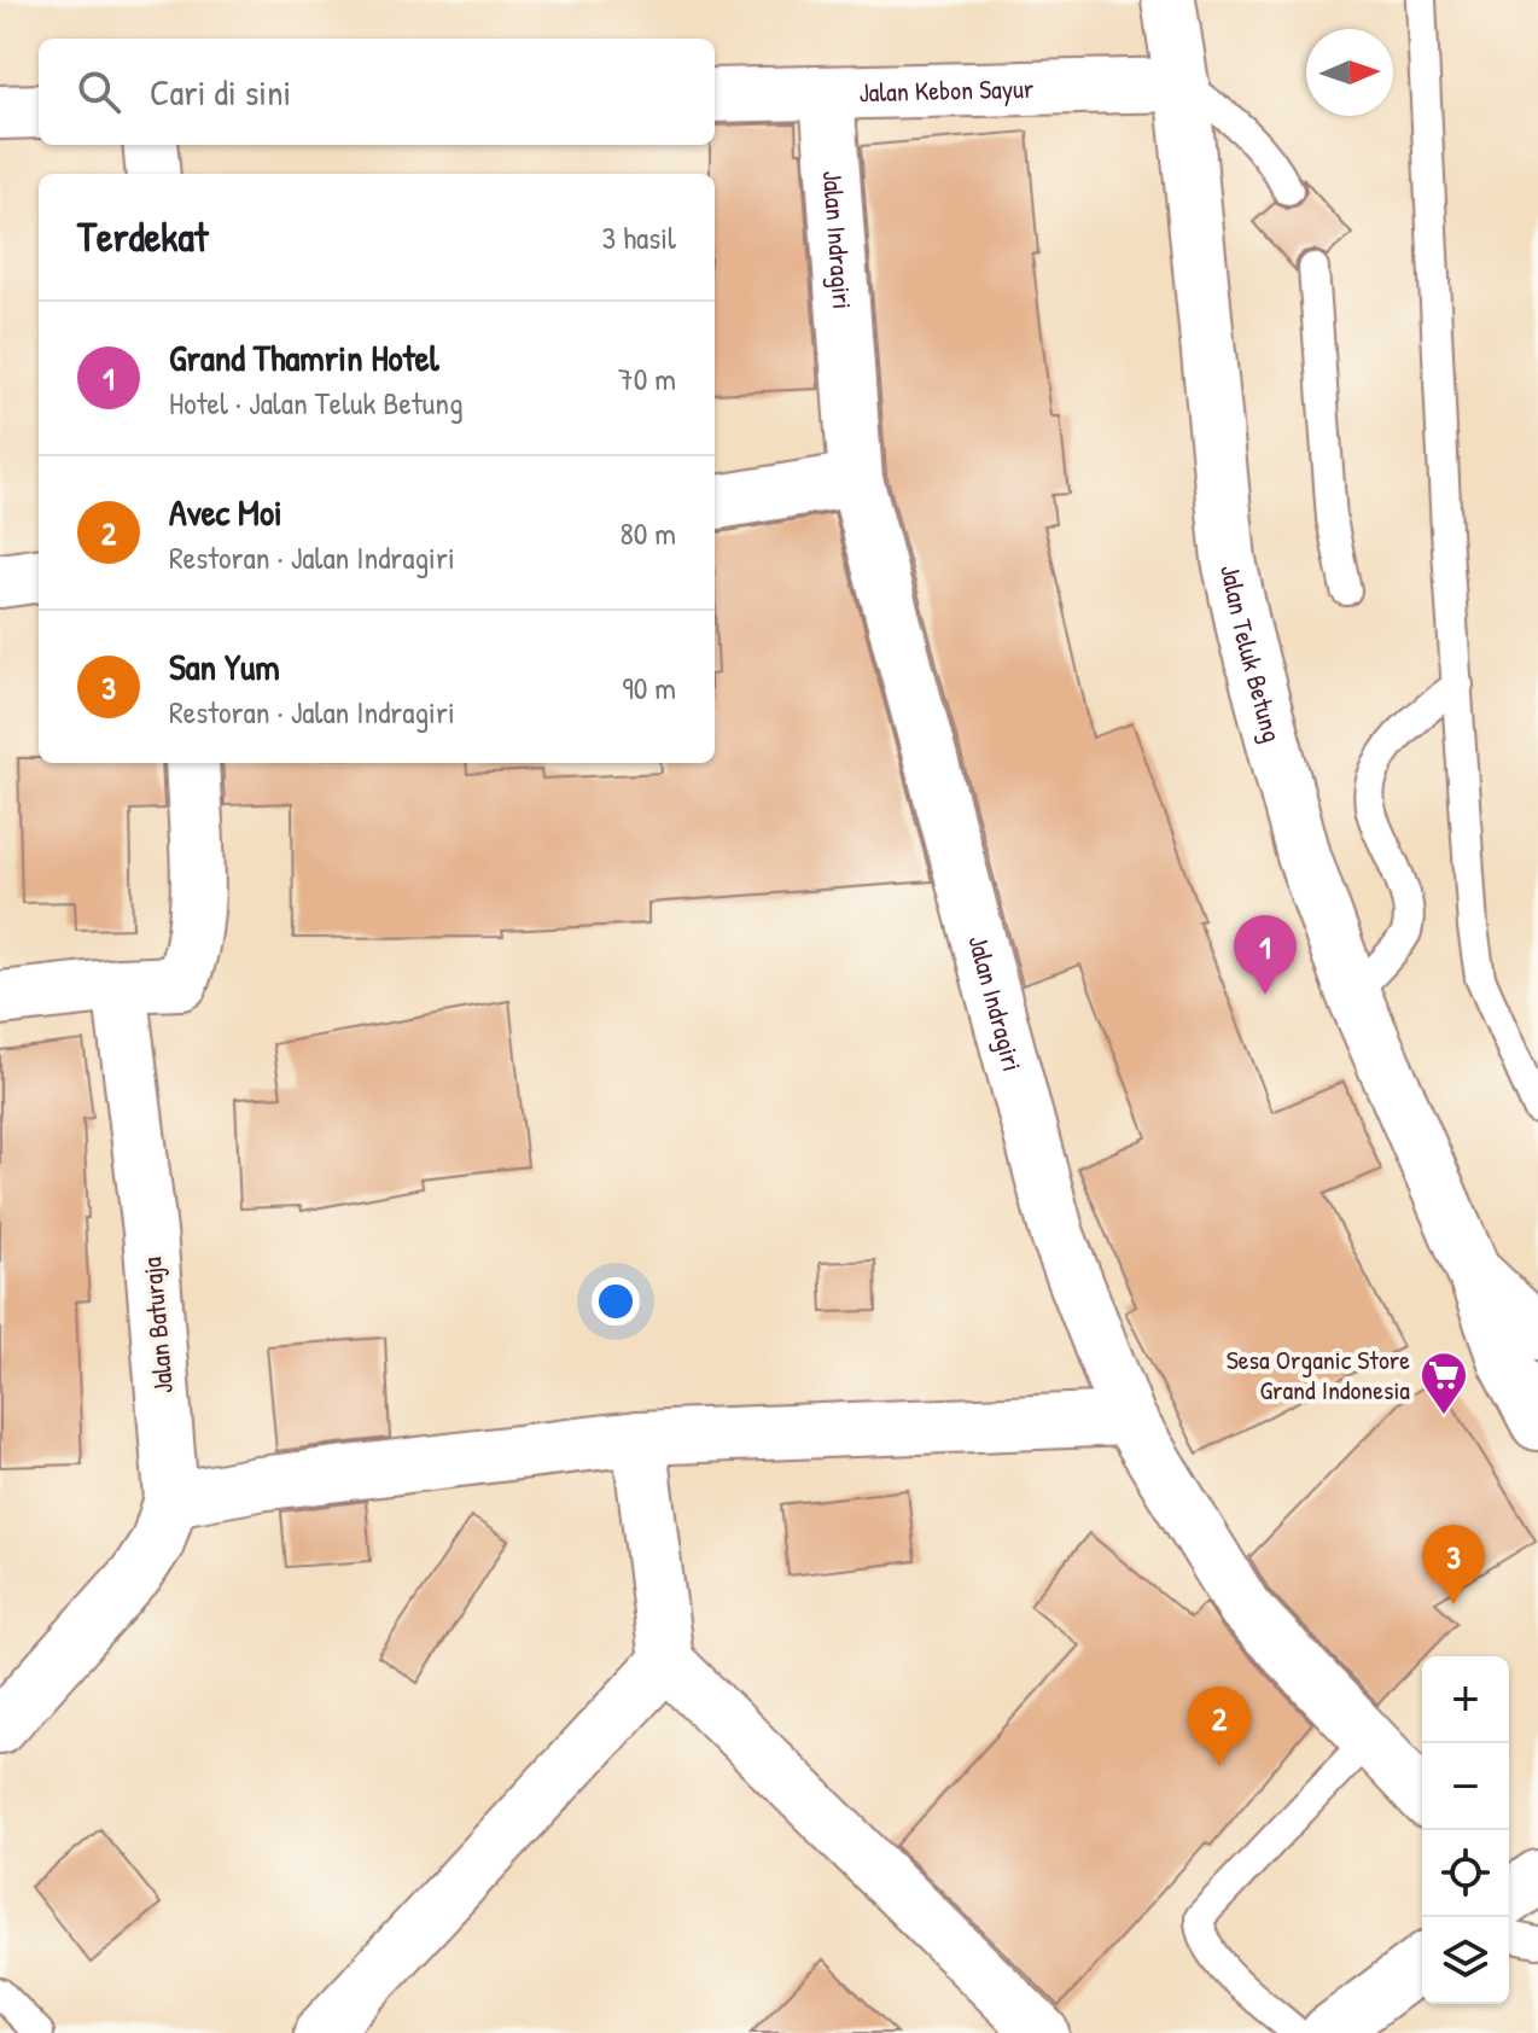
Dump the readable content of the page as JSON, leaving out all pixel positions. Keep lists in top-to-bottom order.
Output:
{
  "streets": {
    "street": [
      "Jalan Kebon Sayur",
      "Jalan Indragiri",
      "Jalan Teluk Betung",
      "Jalan Baturaja"
    ]
  },
  "crossings": [
    ["Jalan Kebon Sayur", "Jalan Indragiri"],
    ["Jalan Kebon Sayur", "Jalan Teluk Betung"]
  ],
  "places": {
    "supermarket": ["Sesa Organic Store Grand Indonesia"]
  },
  "north": "right",
  "page": {
    "search": "Cari di sini",
    "heading": ["Terdekat", "3 hasil"],
    "list": [
      {
        "mark": "1",
        "name": "Grand Thamrin Hotel",
        "note": "Hotel · Jalan Teluk Betung",
        "value": "70 m"
      },
      {
        "mark": "2",
        "name": "Avec Moi",
        "note": "Restoran · Jalan Indragiri",
        "value": "80 m"
      },
      {
        "mark": "3",
        "name": "San Yum",
        "note": "Restoran · Jalan Indragiri",
        "value": "90 m"
      }
    ],
    "pins": ["1", "3", "2"],
    "map_buttons": ["+", "−"]
  }
}
